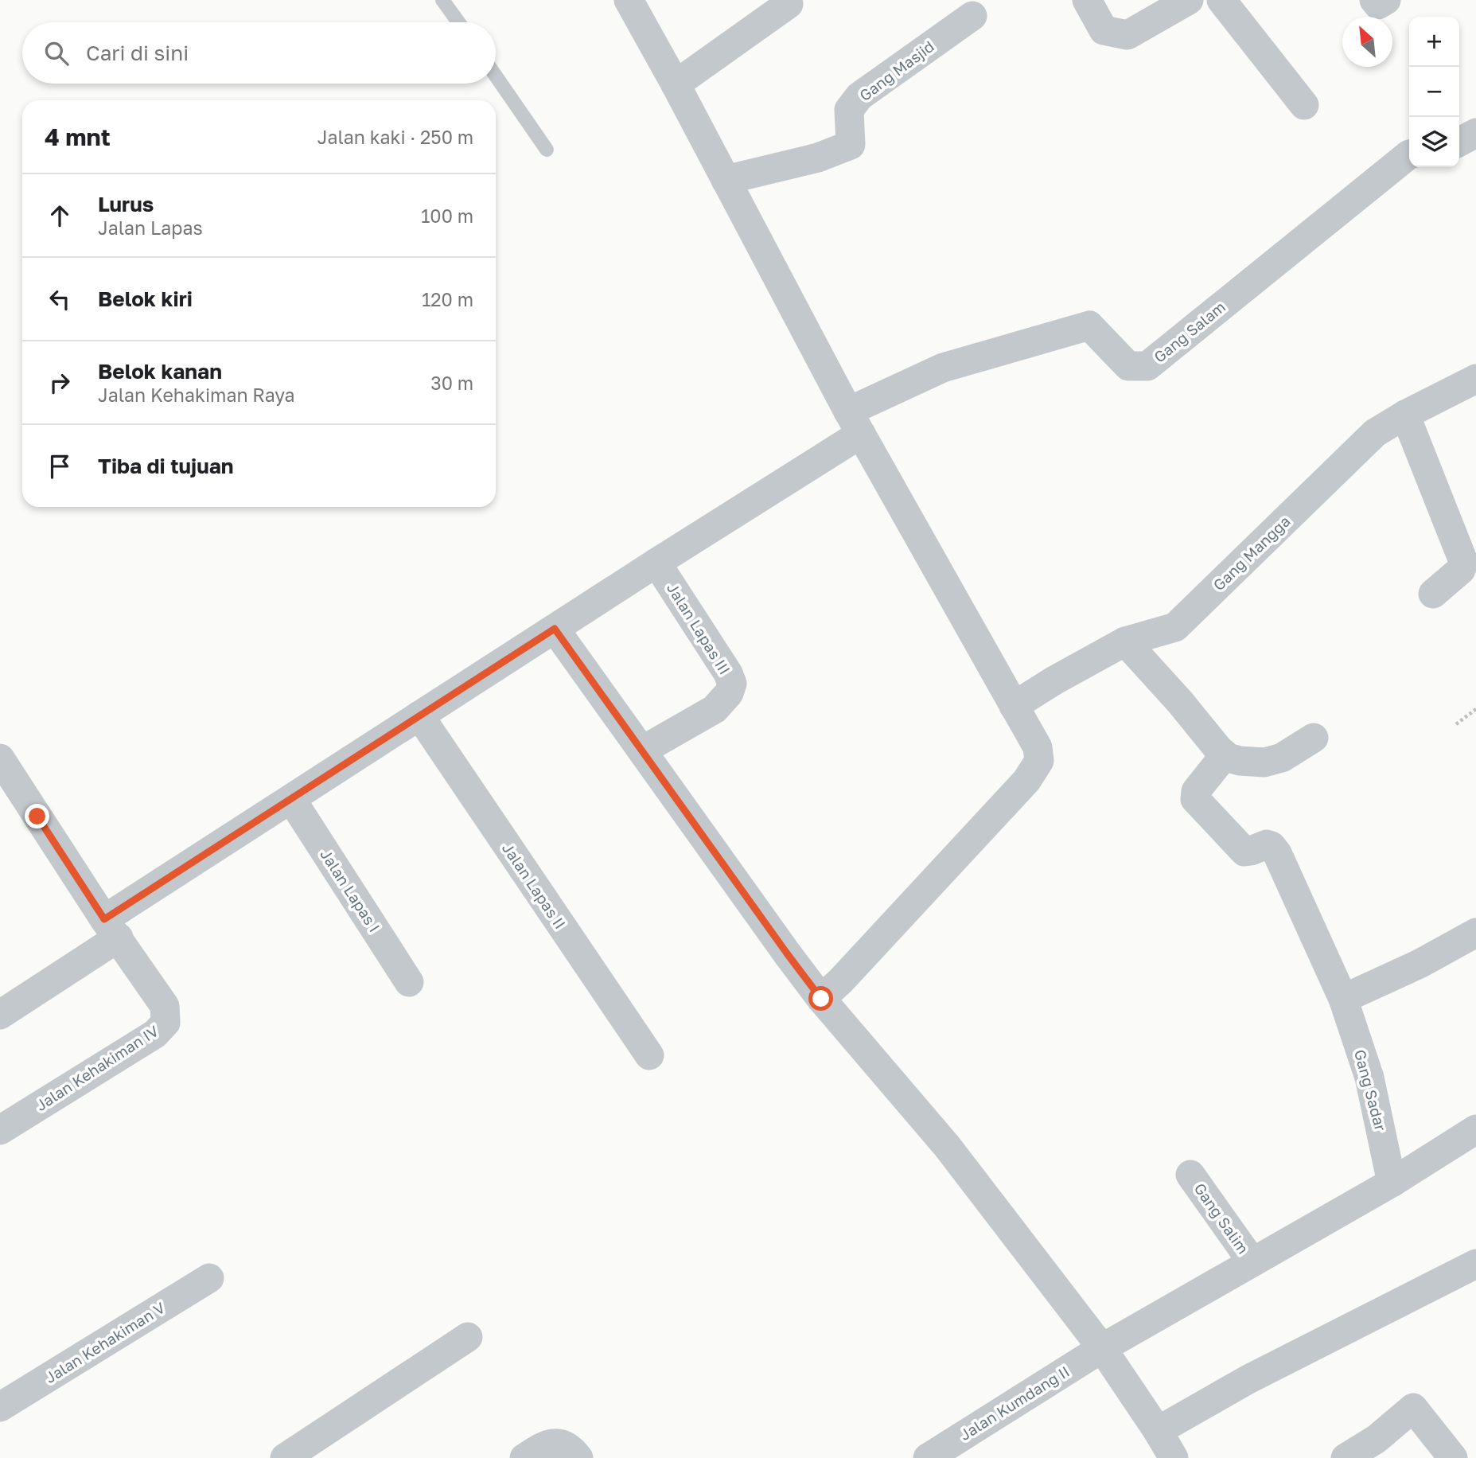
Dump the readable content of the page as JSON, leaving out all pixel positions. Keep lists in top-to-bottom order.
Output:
{
  "streets": {
    "street": [
      "Gang Masjid",
      "Gang Salam",
      "Gang Mangga",
      "Jalan Lapas III",
      "Jalan Lapas II",
      "Jalan Lapas I",
      "Jalan Kehakiman IV",
      "Gang Sadar",
      "Gang Salim",
      "Jalan Kehakiman V",
      "Jalan Kumdang II"
    ]
  },
  "crossings": [
    ["Gang Sadar", "Jalan Kumdang II"],
    ["Gang Salim", "Jalan Kumdang II"]
  ],
  "north": "top left",
  "page": {
    "map_buttons": ["+", "−"],
    "search": "Cari di sini",
    "heading": ["4 mnt", "Jalan kaki · 250 m"],
    "list": [
      ["Lurus", "Jalan Lapas", "100 m"],
      ["Belok kiri", "120 m"],
      ["Belok kanan", "Jalan Kehakiman Raya", "30 m"],
      "Tiba di tujuan"
    ]
  }
}
